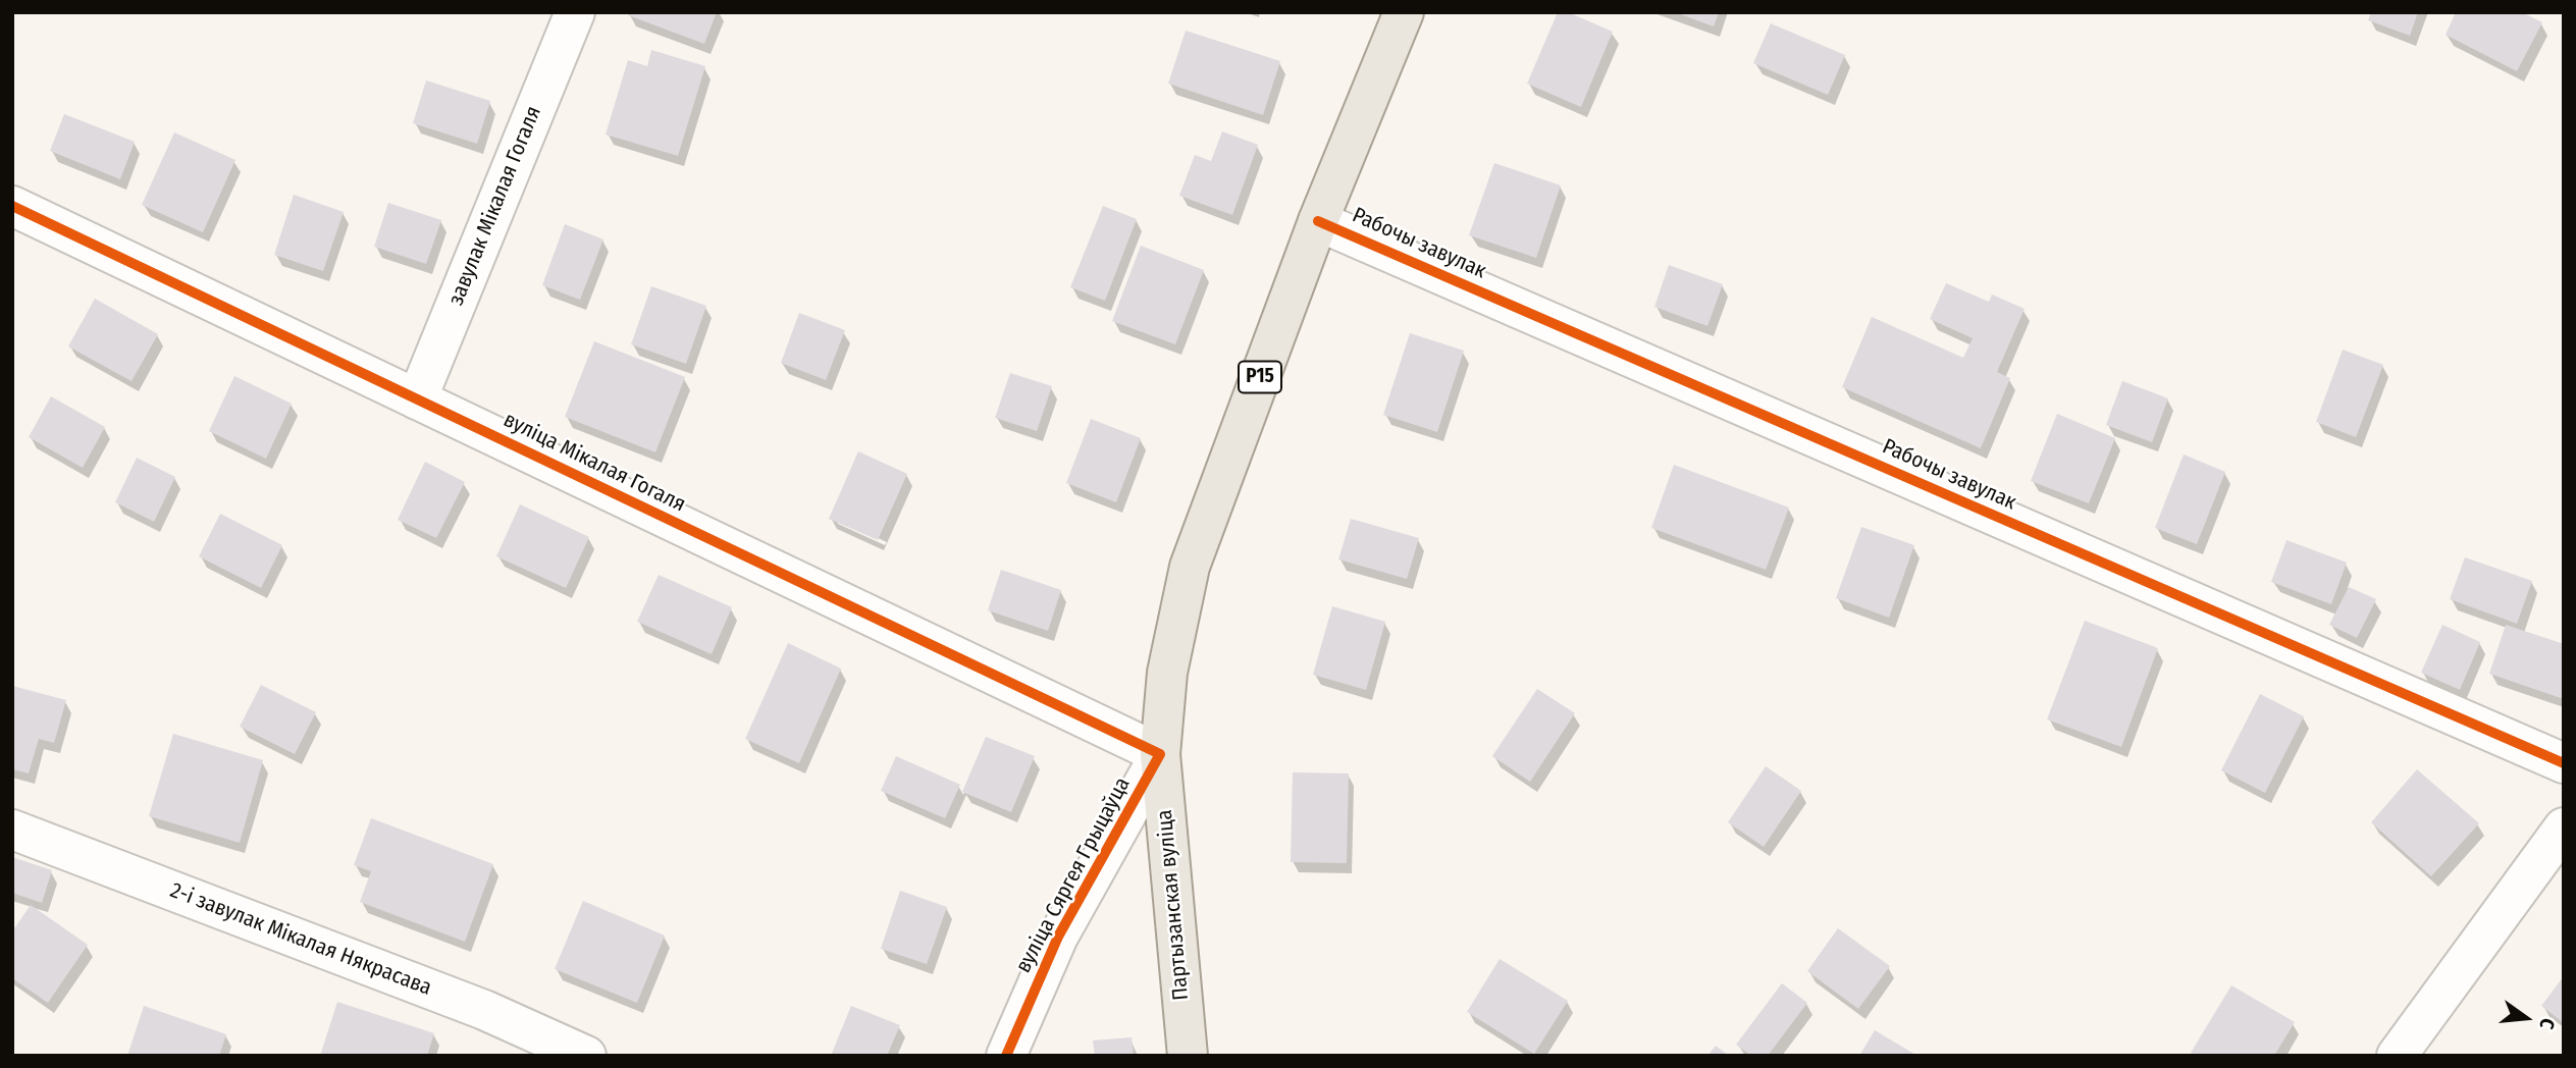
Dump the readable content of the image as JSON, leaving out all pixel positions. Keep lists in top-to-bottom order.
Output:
{
  "streets": {
    "main road": ["Р15", "вуліца Сяргея Грыцаўца", "Партызанская вуліца"],
    "street": [
      "завулак Мікалая Гогаля",
      "Рабочы завулак",
      "вуліца Мікалая Гогаля",
      "2-і завулак Мікалая Някрасава"
    ]
  },
  "crossings": [
    ["завулак Мікалая Гогаля", "вуліца Мікалая Гогаля"],
    ["Рабочы завулак", "вуліца Сяргея Грыцаўца"],
    ["вуліца Мікалая Гогаля", "вуліца Сяргея Грыцаўца"],
    ["вуліца Мікалая Гогаля", "Партызанская вуліца"],
    ["вуліца Сяргея Грыцаўца", "Партызанская вуліца"]
  ],
  "north": "right"
}
